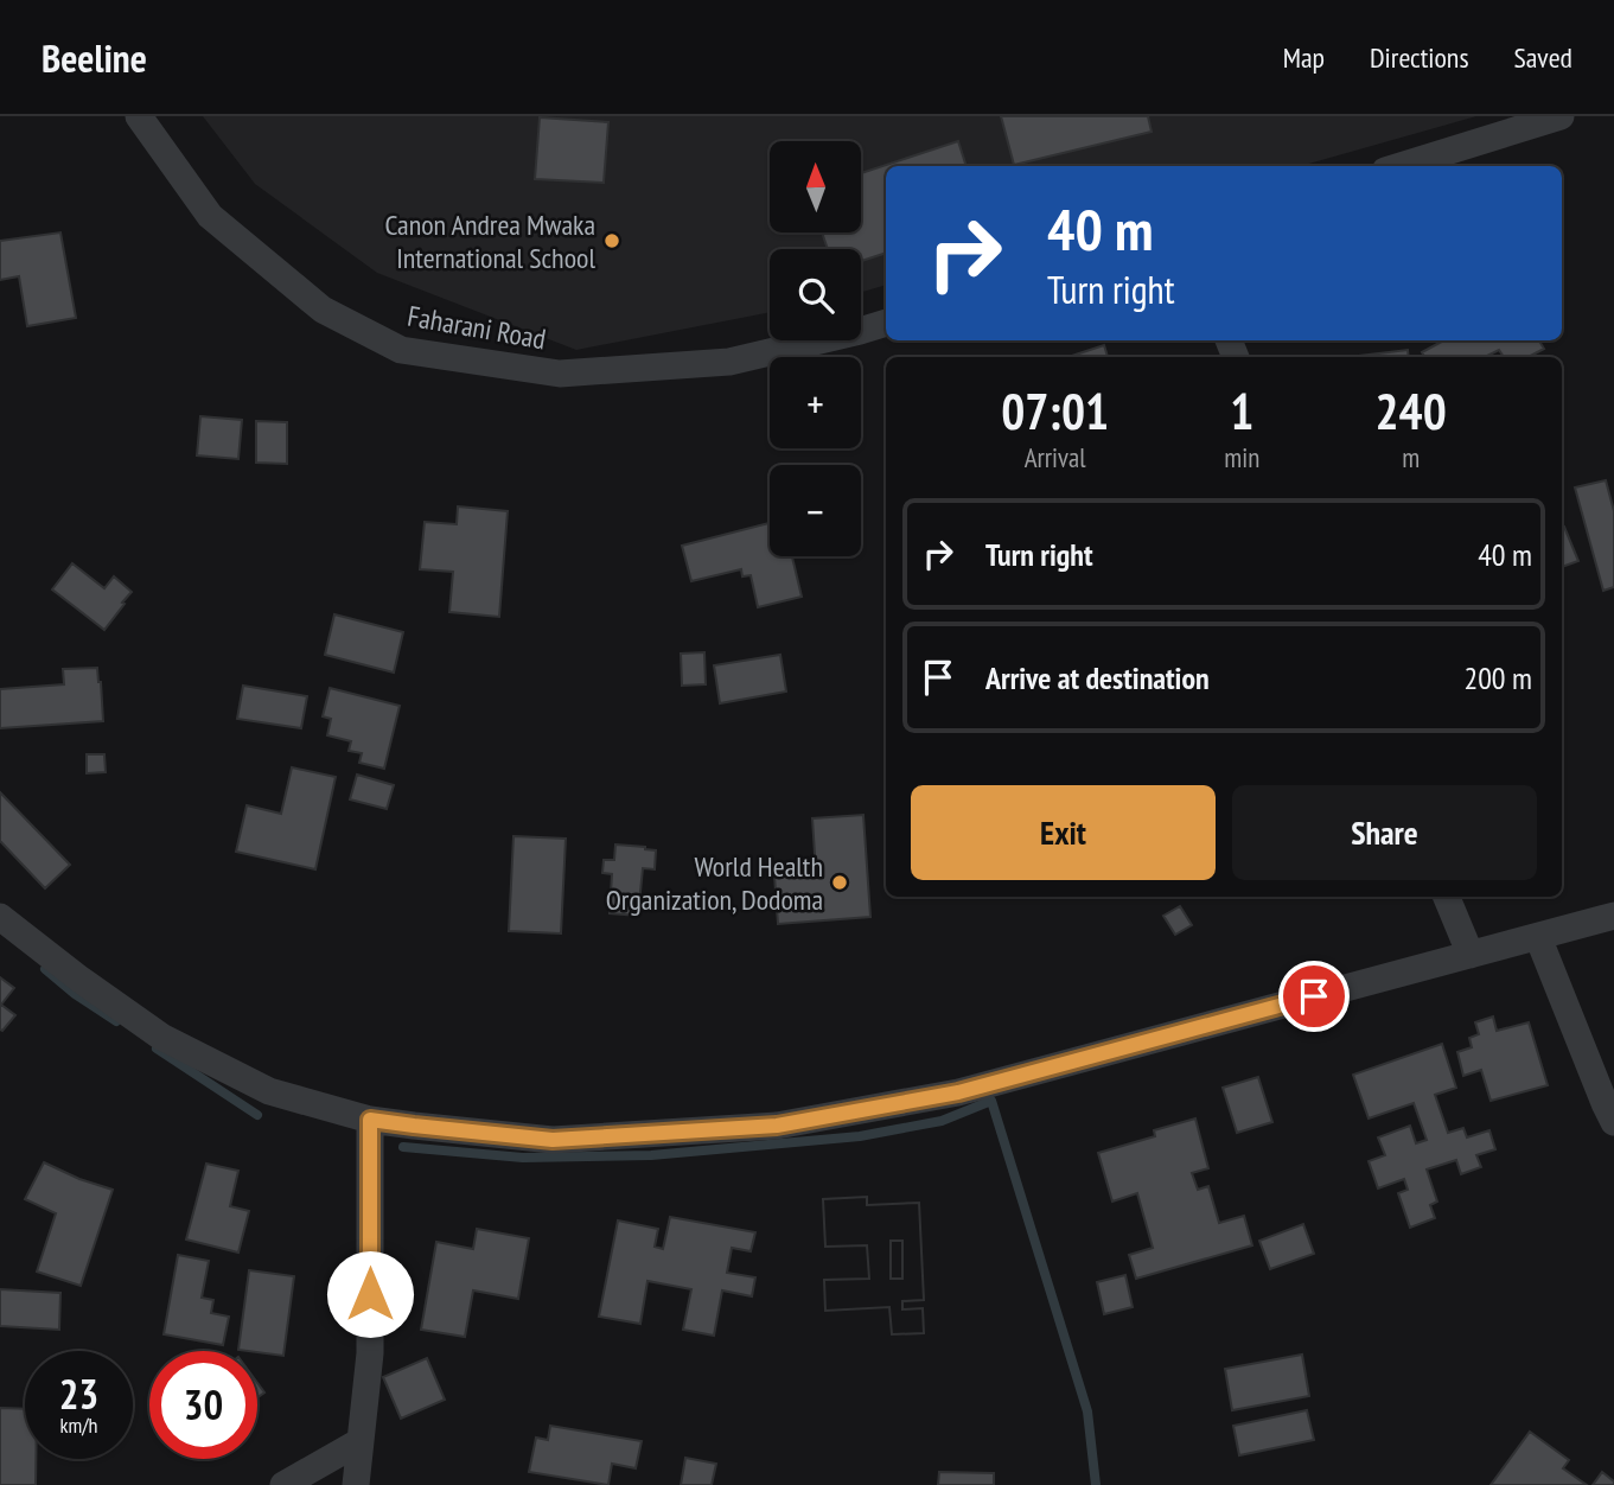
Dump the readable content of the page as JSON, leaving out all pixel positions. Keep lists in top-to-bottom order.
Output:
{
  "streets": {
    "street": ["Faharani Road"]
  },
  "places": ["Canon Andrea Mwaka International School", "World Health Organization, Dodoma"],
  "north": "top",
  "page": {
    "header": "Beeline",
    "nav": ["Map", "Directions", "Saved"],
    "map_buttons": ["+", "−"],
    "turn": ["40 m", "Turn right"],
    "eta": [
      "07:01",
      "Arrival",
      "1",
      "min",
      "240",
      "m"
    ],
    "list": [
      {
        "name": "Turn right",
        "value": "40 m"
      },
      {
        "name": "Arrive at destination",
        "value": "200 m"
      }
    ],
    "buttons": ["Exit", "Share"],
    "speed": "23 km/h",
    "limit": "30"
  }
}
